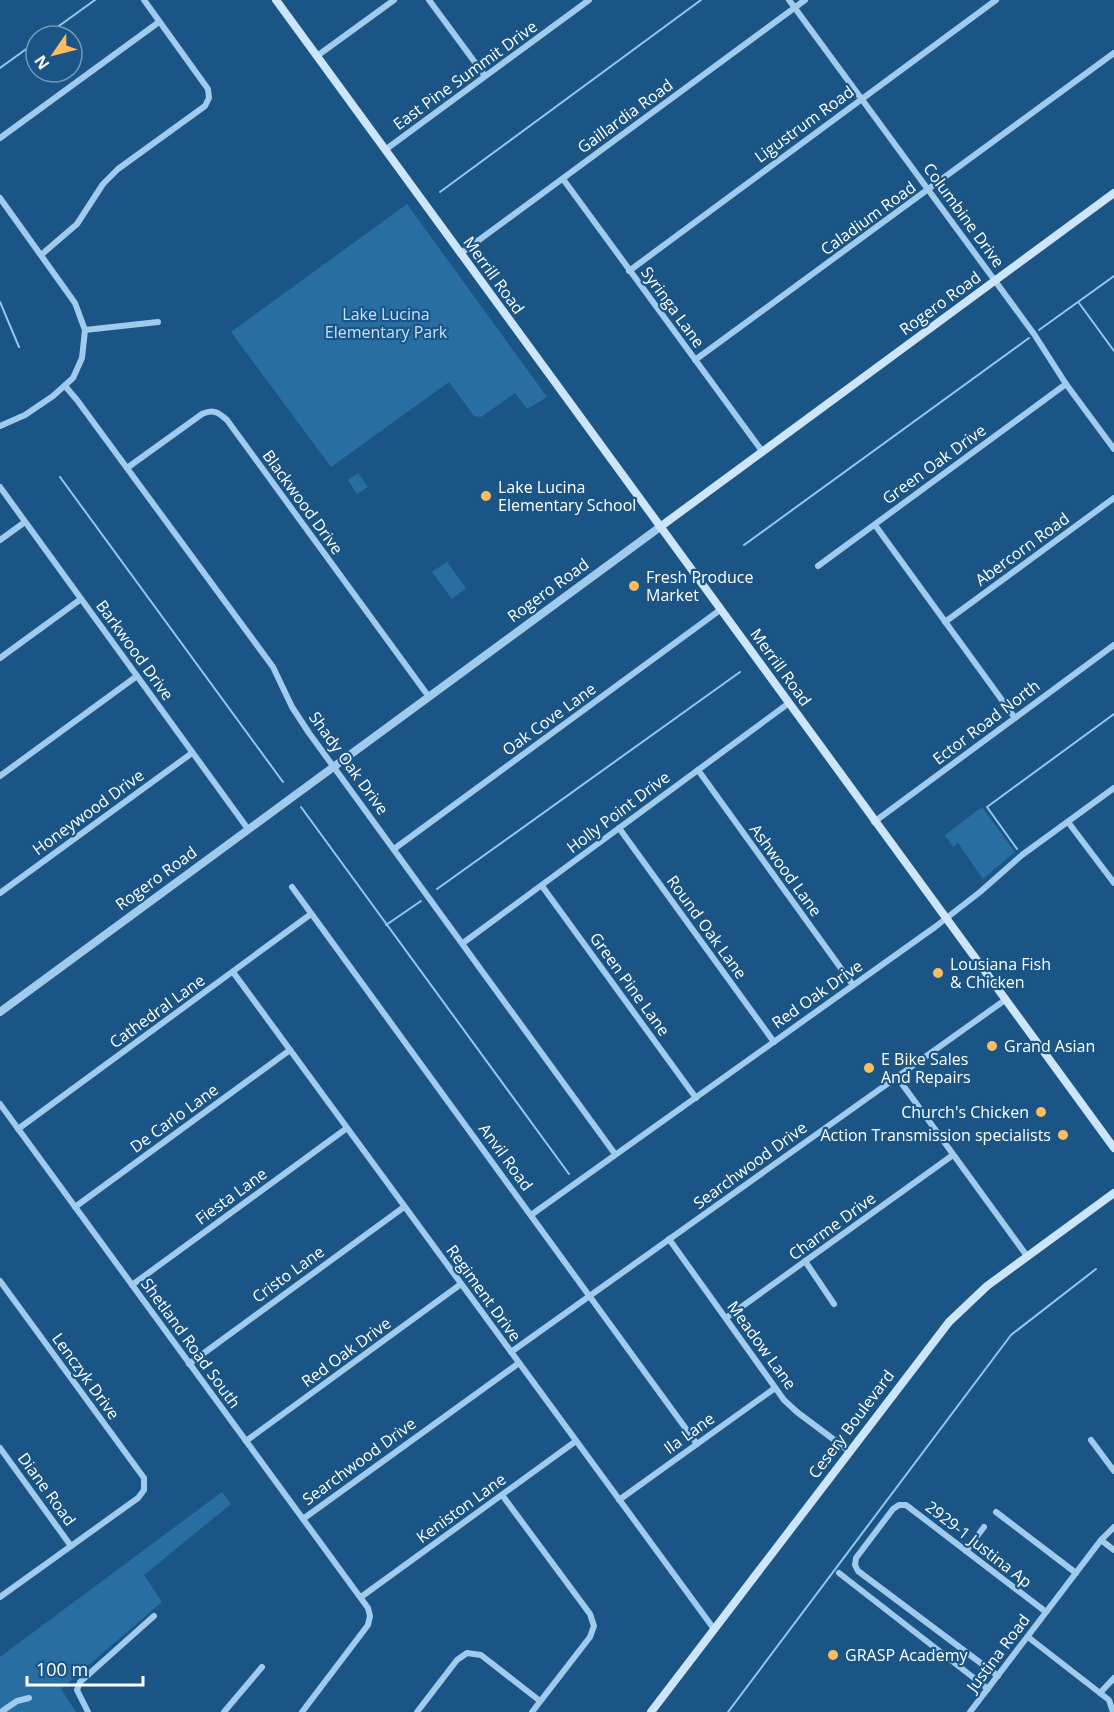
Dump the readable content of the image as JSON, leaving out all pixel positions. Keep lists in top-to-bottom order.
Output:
{
  "streets": {
    "main road": ["Merrill Road", "Rogero Road", "Cesery Boulevard"],
    "street": [
      "East Pine Summit Drive",
      "Gaillardia Road",
      "Ligustrum Road",
      "Columbine Drive",
      "Caladium Road",
      "Syringa Lane",
      "Green Oak Drive",
      "Blackwood Drive",
      "Abercorn Road",
      "Barkwood Drive",
      "Oak Cove Lane",
      "Ector Road North",
      "Shady Oak Drive",
      "Honeywood Drive",
      "Holly Point Drive",
      "Ashwood Lane",
      "Round Oak Lane",
      "Green Pine Lane",
      "Red Oak Drive",
      "Cathedral Lane",
      "De Carlo Lane",
      "Anvil Road",
      "Searchwood Drive",
      "Fiesta Lane",
      "Charme Drive",
      "Cristo Lane",
      "Regiment Drive",
      "Shetland Road South",
      "Meadow Lane",
      "Lenczyk Drive",
      "Ila Lane",
      "Diane Road",
      "Keniston Lane",
      "2929-1 Justina Ap",
      "Justina Road"
    ]
  },
  "crossings": [
    ["East Pine Summit Drive", "Merrill Road"],
    ["Gaillardia Road", "Columbine Drive"],
    ["Gaillardia Road", "Merrill Road"],
    ["Gaillardia Road", "Syringa Lane"],
    ["Ligustrum Road", "Columbine Drive"],
    ["Ligustrum Road", "Syringa Lane"],
    ["Columbine Drive", "Caladium Road"],
    ["Columbine Drive", "Rogero Road"],
    ["Columbine Drive", "Green Oak Drive"],
    ["Caladium Road", "Syringa Lane"],
    ["Merrill Road", "Rogero Road"],
    ["Merrill Road", "Oak Cove Lane"],
    ["Merrill Road", "Ector Road North"],
    ["Merrill Road", "Holly Point Drive"],
    ["Merrill Road", "Red Oak Drive"],
    ["Merrill Road", "Searchwood Drive"],
    ["Rogero Road", "Syringa Lane"],
    ["Rogero Road", "Blackwood Drive"],
    ["Rogero Road", "Barkwood Drive"],
    ["Rogero Road", "Shady Oak Drive"],
    ["Blackwood Drive", "Shady Oak Drive"],
    ["Barkwood Drive", "Honeywood Drive"],
    ["Oak Cove Lane", "Shady Oak Drive"],
    ["Shady Oak Drive", "Holly Point Drive"],
    ["Shady Oak Drive", "Red Oak Drive"],
    ["Holly Point Drive", "Ashwood Lane"],
    ["Holly Point Drive", "Round Oak Lane"],
    ["Holly Point Drive", "Green Pine Lane"],
    ["Ashwood Lane", "Red Oak Drive"],
    ["Round Oak Lane", "Red Oak Drive"],
    ["Green Pine Lane", "Red Oak Drive"],
    ["Red Oak Drive", "Anvil Road"],
    ["Red Oak Drive", "Regiment Drive"],
    ["Red Oak Drive", "Shetland Road South"],
    ["Cathedral Lane", "Anvil Road"],
    ["Cathedral Lane", "Regiment Drive"],
    ["Cathedral Lane", "Shetland Road South"],
    ["De Carlo Lane", "Regiment Drive"],
    ["De Carlo Lane", "Shetland Road South"],
    ["Anvil Road", "Searchwood Drive"],
    ["Anvil Road", "Ila Lane"],
    ["Searchwood Drive", "Regiment Drive"],
    ["Searchwood Drive", "Shetland Road South"],
    ["Searchwood Drive", "Meadow Lane"],
    ["Fiesta Lane", "Regiment Drive"],
    ["Fiesta Lane", "Shetland Road South"],
    ["Charme Drive", "Meadow Lane"],
    ["Cristo Lane", "Regiment Drive"],
    ["Cristo Lane", "Shetland Road South"],
    ["Regiment Drive", "Cesery Boulevard"],
    ["Regiment Drive", "Ila Lane"],
    ["Regiment Drive", "Keniston Lane"],
    ["Shetland Road South", "Keniston Lane"],
    ["Meadow Lane", "Cesery Boulevard"],
    ["Meadow Lane", "Ila Lane"],
    ["Lenczyk Drive", "Diane Road"],
    ["2929-1 Justina Ap", "Justina Road"]
  ],
  "parks": ["Lake Lucina Elementary Park"],
  "places": [
    "Lake Lucina Elementary School",
    "Fresh Produce Market",
    "Lousiana Fish & Chicken",
    "Grand Asian",
    "E Bike Sales And Repairs",
    "Church's Chicken",
    "Action Transmission specialists",
    "GRASP Academy"
  ],
  "scale_bar": "100 m",
  "north": "bottom left"
}
